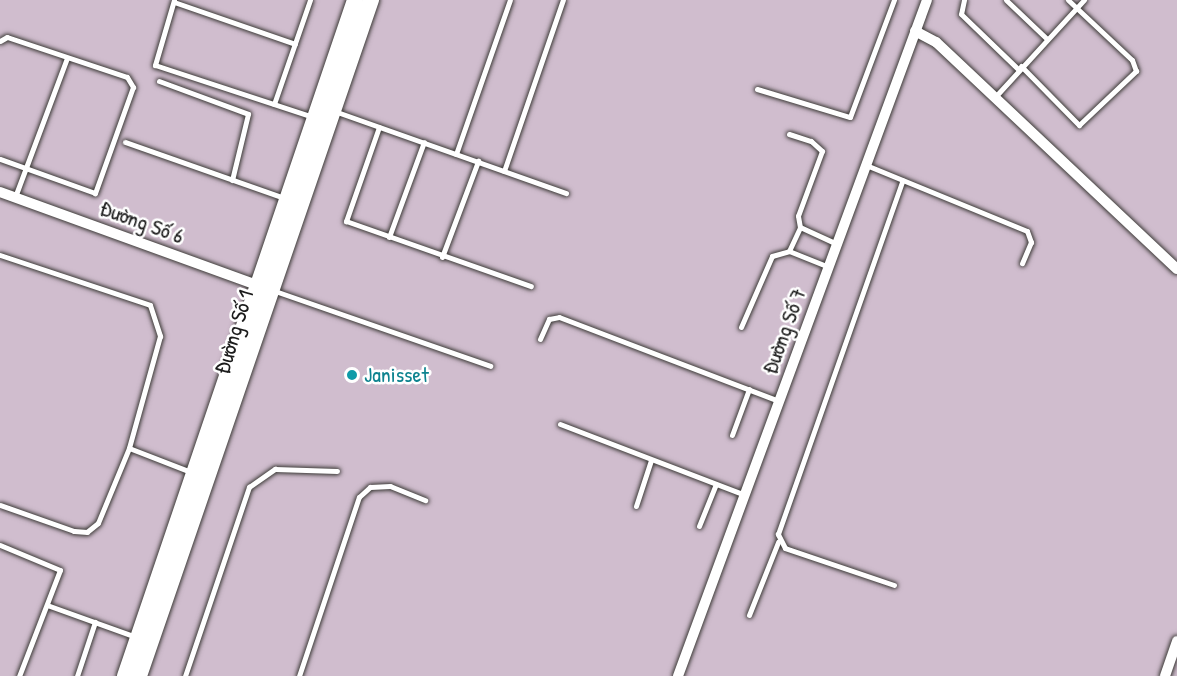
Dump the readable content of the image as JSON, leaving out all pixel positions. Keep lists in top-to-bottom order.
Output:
{
  "streets": {
    "street": ["Đường Số 6", "Đường Số 7", "Đường Số 1"]
  },
  "crossings": [
    ["Đường Số 6", "Đường Số 1"]
  ],
  "places": ["Janisset"]
}
